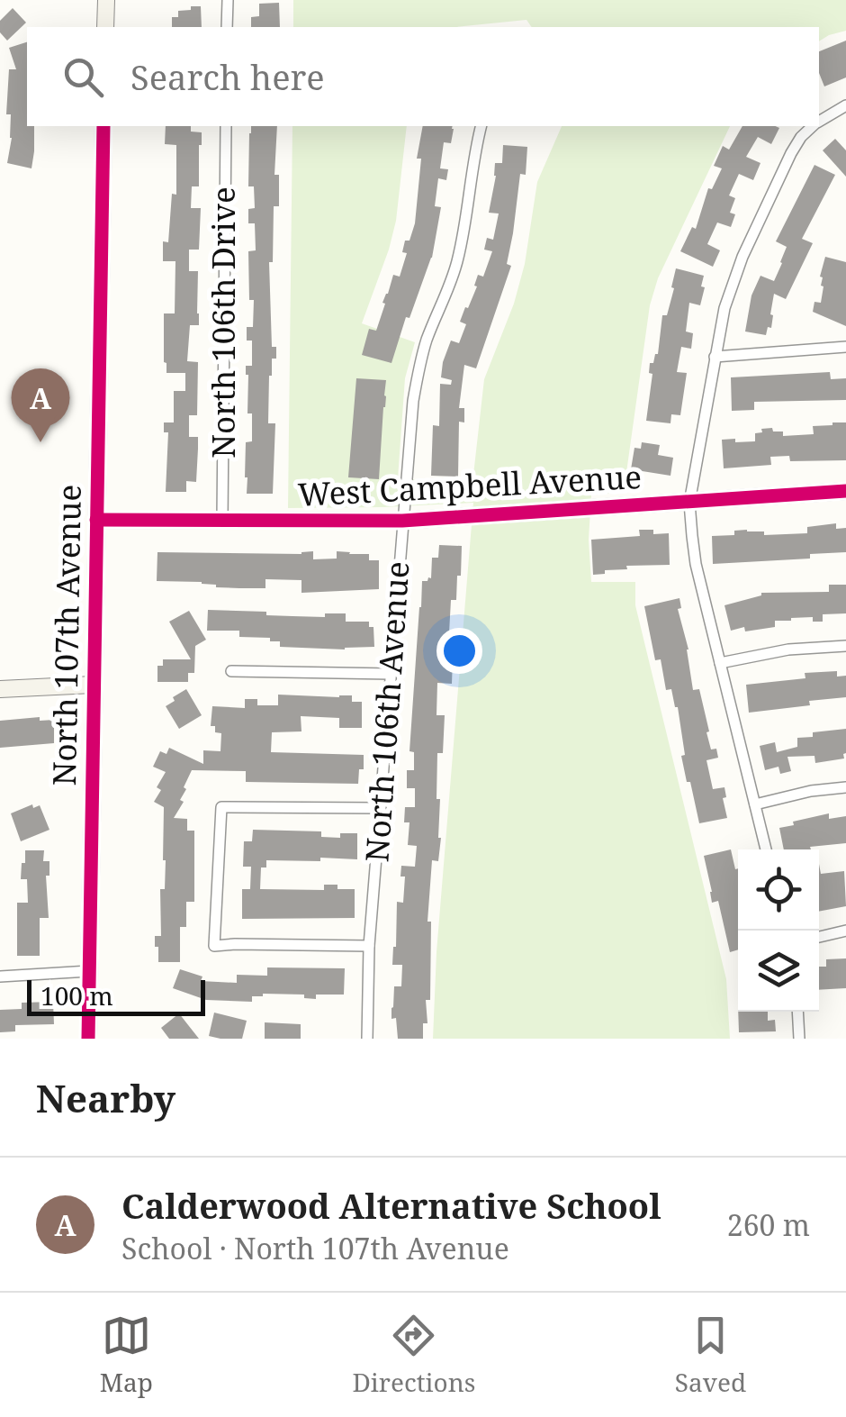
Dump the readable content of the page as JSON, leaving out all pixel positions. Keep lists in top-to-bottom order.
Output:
{
  "streets": {
    "main road": ["West Campbell Avenue", "North 107th Avenue"],
    "street": ["North 106th Drive", "North 106th Avenue"]
  },
  "crossings": [
    ["North 106th Drive", "West Campbell Avenue"],
    ["West Campbell Avenue", "North 107th Avenue"],
    ["West Campbell Avenue", "North 106th Avenue"]
  ],
  "scale_bar": "100 m",
  "page": {
    "search": "Search here",
    "pins": "A",
    "scale": "100 m",
    "heading": "Nearby",
    "list": [
      {
        "mark": "A",
        "name": "Calderwood Alternative School",
        "note": "School · North 107th Avenue",
        "value": "260 m"
      }
    ],
    "nav": ["Map", "Directions", "Saved"]
  }
}
